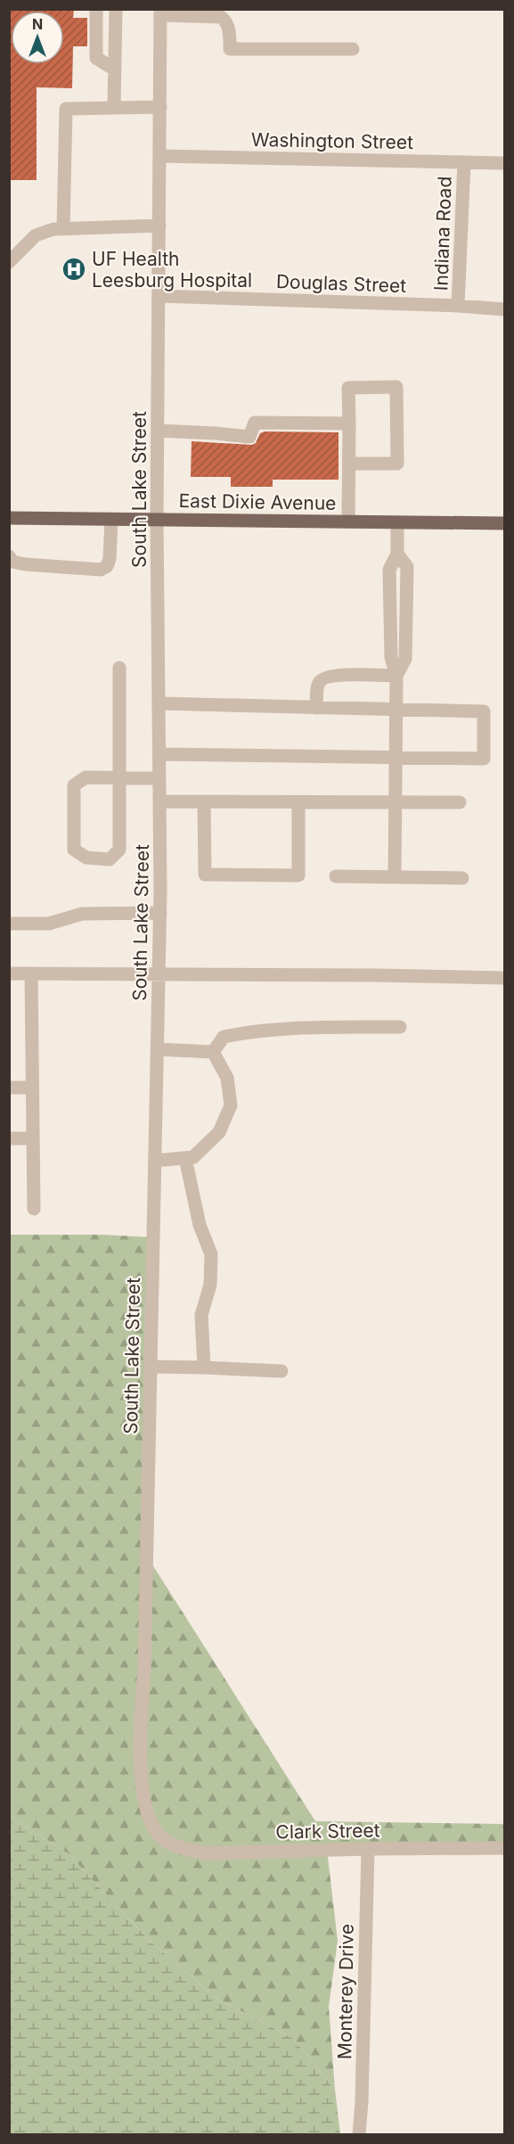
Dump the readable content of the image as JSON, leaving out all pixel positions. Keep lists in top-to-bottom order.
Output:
{
  "streets": {
    "main road": ["East Dixie Avenue"],
    "street": [
      "Washington Street",
      "Indiana Road",
      "Douglas Street",
      "South Lake Street",
      "Clark Street",
      "Monterey Drive"
    ]
  },
  "crossings": [
    ["Washington Street", "Indiana Road"],
    ["Washington Street", "South Lake Street"],
    ["Indiana Road", "Douglas Street"],
    ["Douglas Street", "South Lake Street"],
    ["South Lake Street", "East Dixie Avenue"],
    ["South Lake Street", "Clark Street"],
    ["Clark Street", "Monterey Drive"]
  ],
  "places": {
    "hospital": ["UF Health Leesburg Hospital"]
  },
  "north": "top"
}
